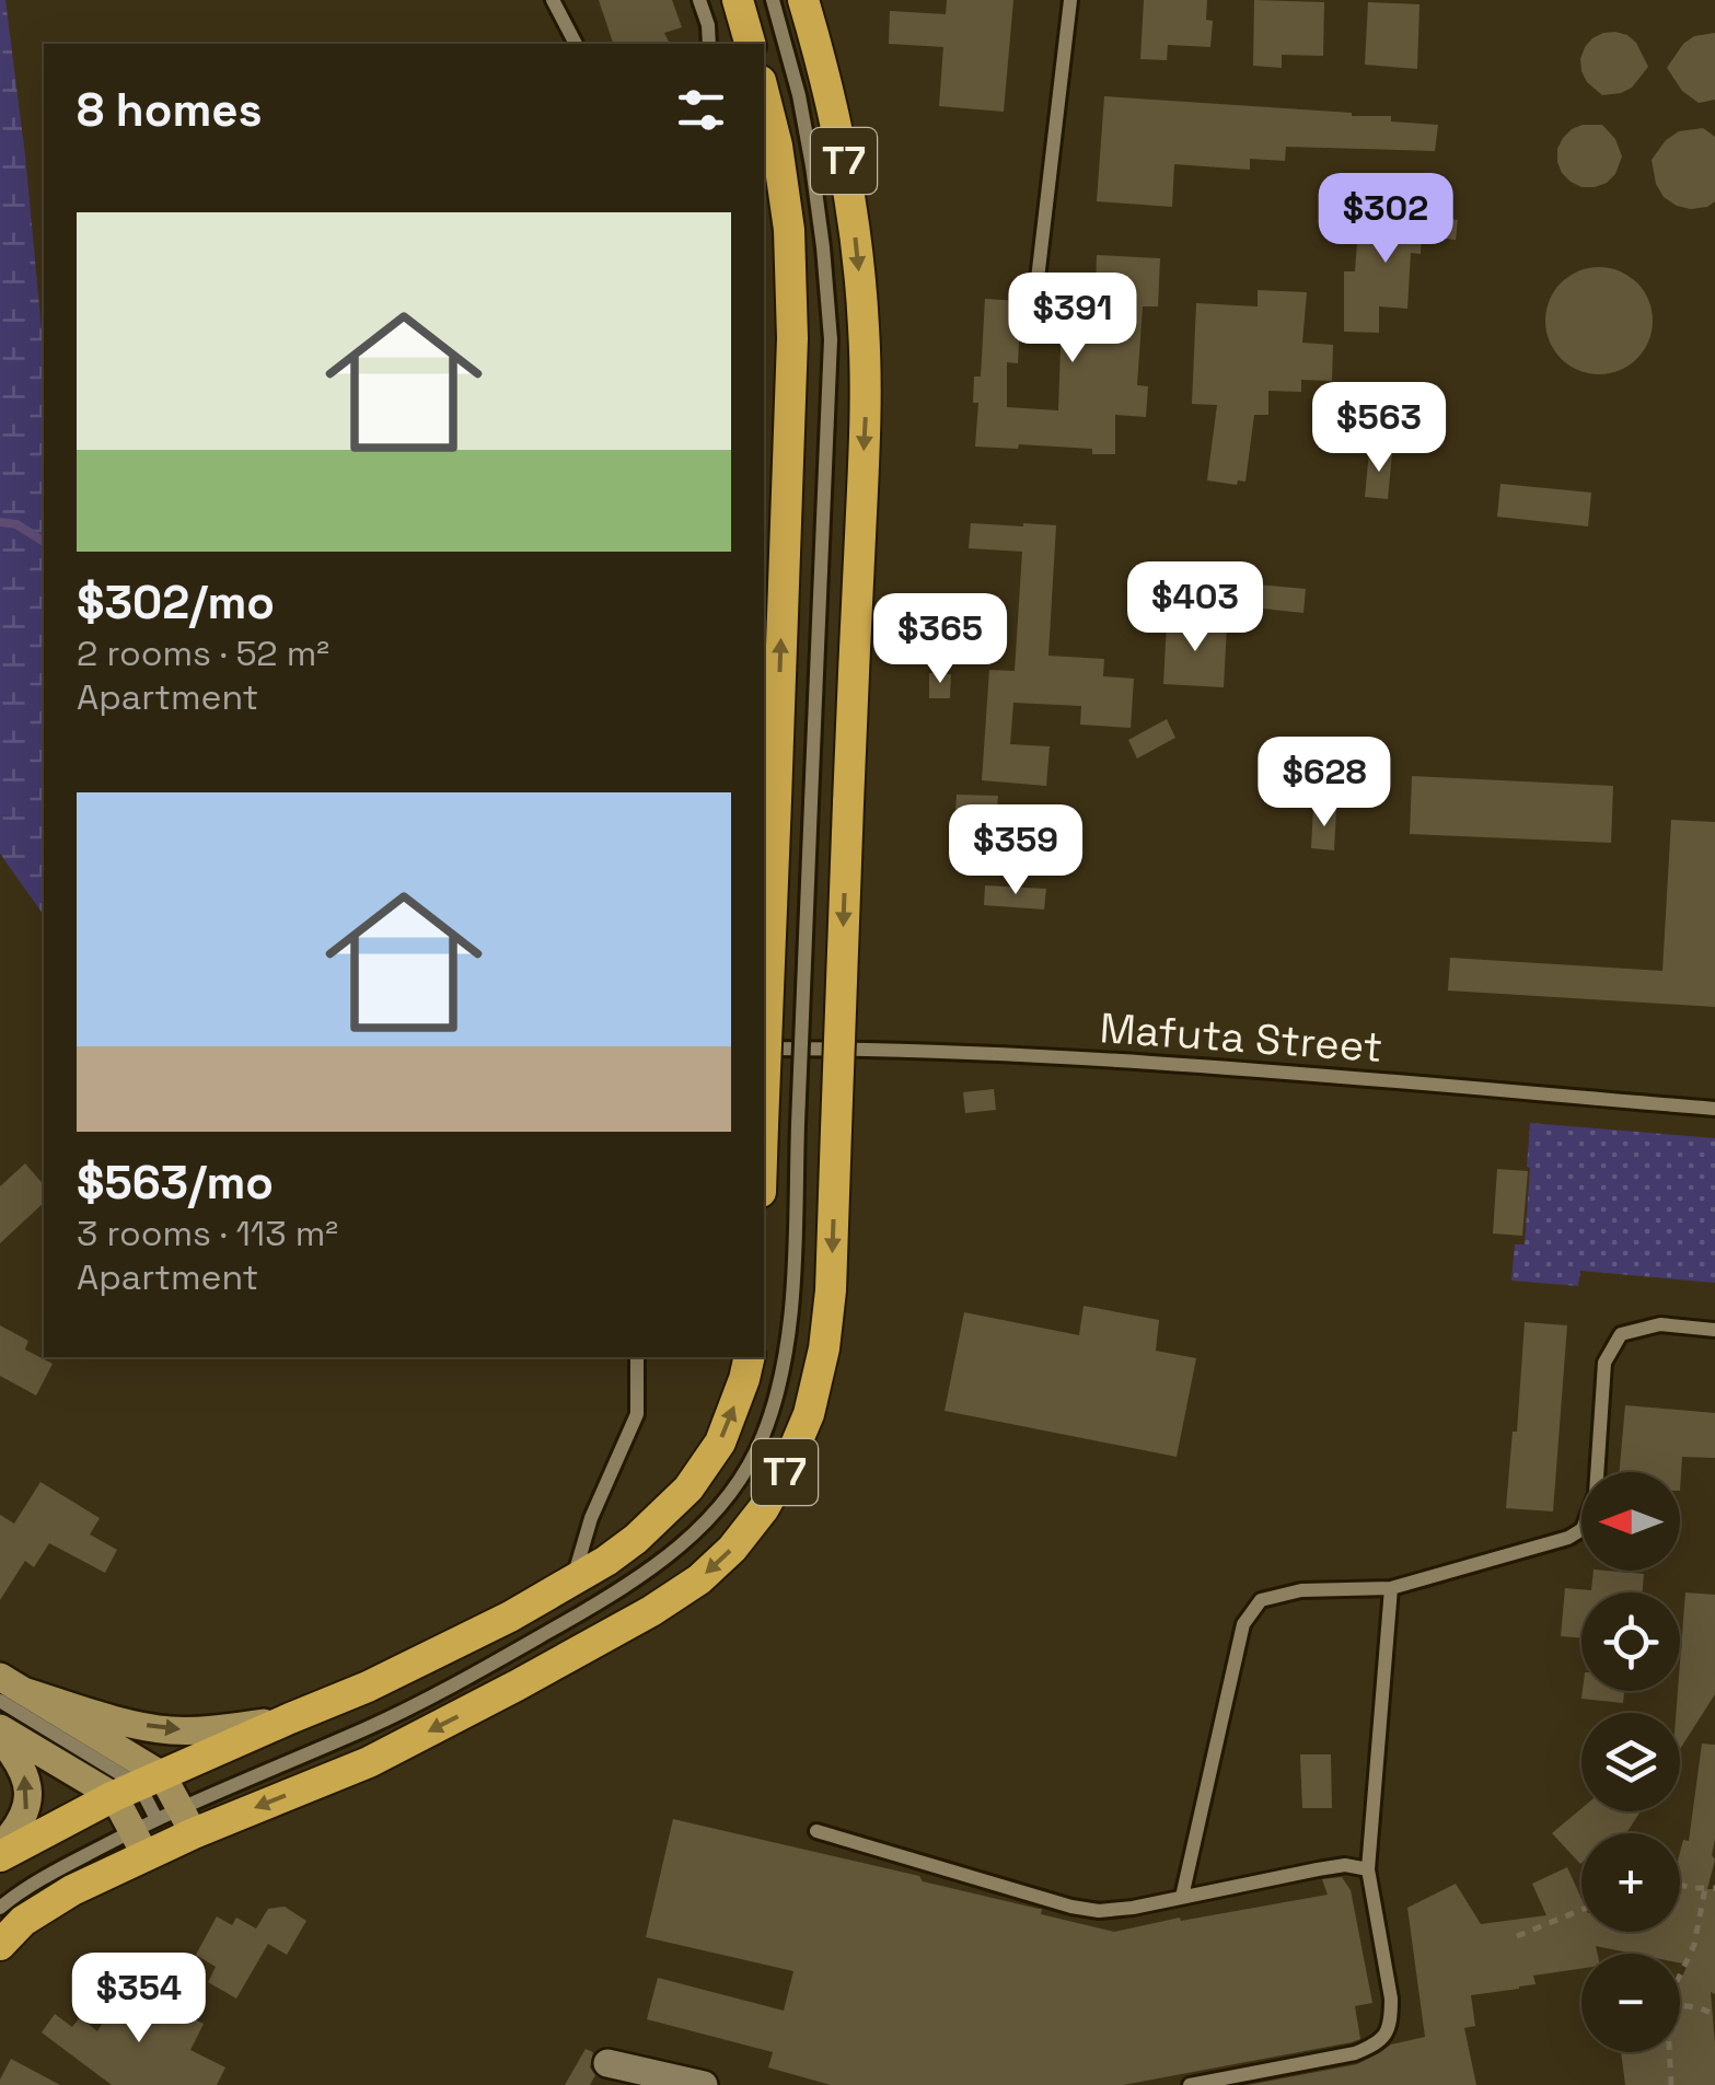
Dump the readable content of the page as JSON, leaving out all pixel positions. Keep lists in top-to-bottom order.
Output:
{
  "streets": {
    "highway": ["T7"],
    "lane": ["Mafuta Street"]
  },
  "north": "left",
  "page": {
    "heading": "8 homes",
    "price": [
      "$302",
      "$391",
      "$563",
      "$403",
      "$365",
      "$628",
      "$359",
      "$354"
    ],
    "list": [
      {
        "name": "$302/mo",
        "note": "2 rooms · 52 m² · Apartment"
      },
      {
        "name": "$563/mo",
        "note": "3 rooms · 113 m² · Apartment"
      }
    ],
    "map_buttons": ["+", "−"]
  }
}
